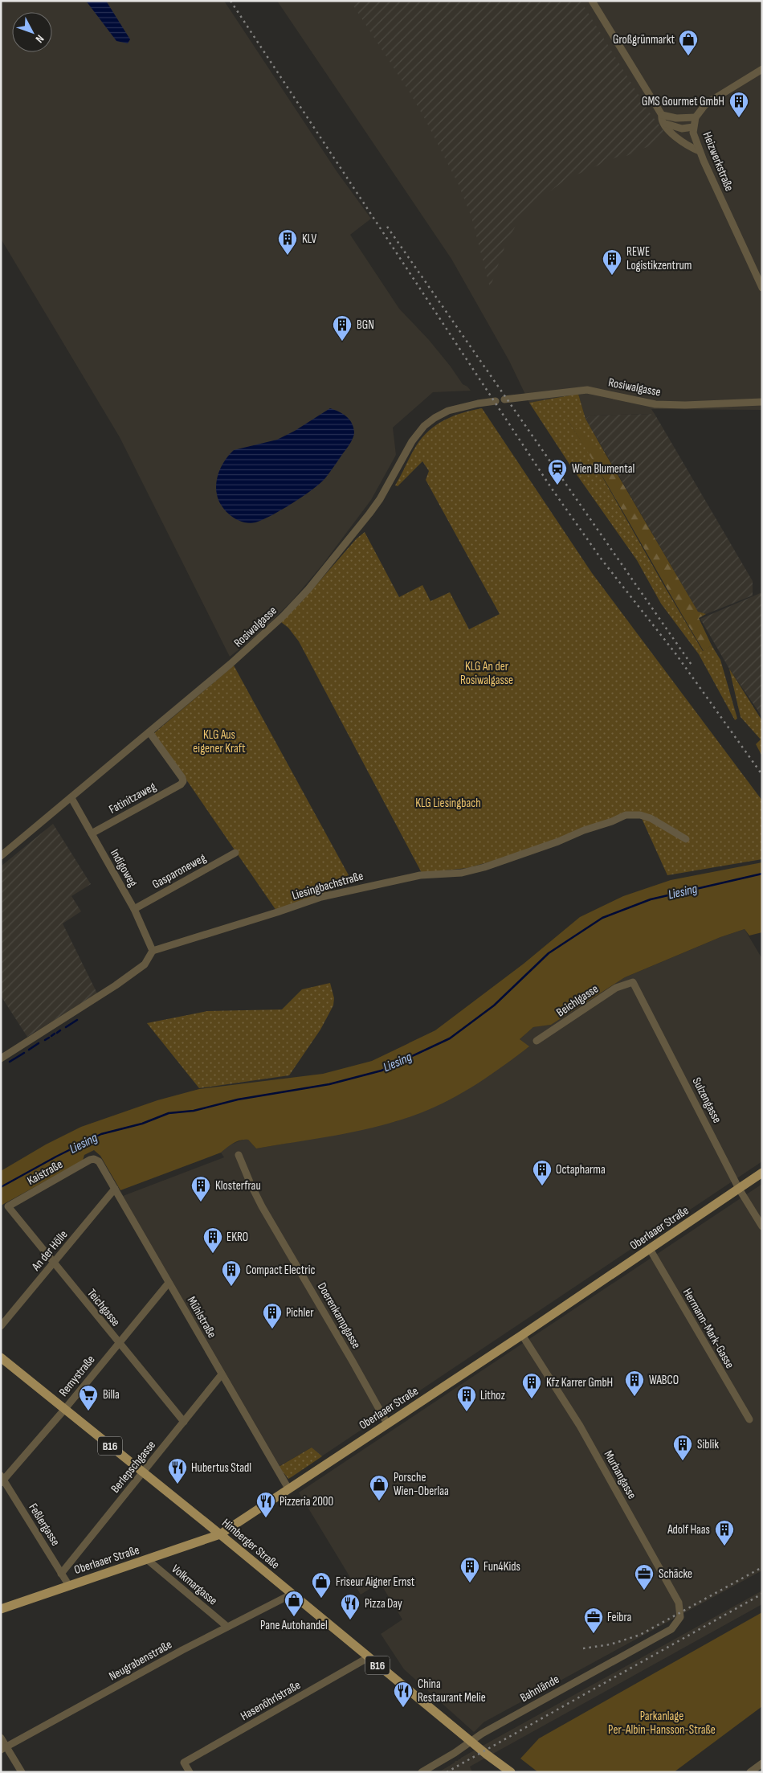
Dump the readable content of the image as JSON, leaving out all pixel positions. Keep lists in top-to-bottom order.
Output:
{
  "streets": {
    "main road": ["Oberlaaer Straße", "B16", "Himberger Straße"],
    "street": [
      "Heizwerkstraße",
      "Rosiwalgasse",
      "Fatinitzaweg",
      "Indigoweg",
      "Gasparoneweg",
      "Liesingbachstraße",
      "Beichlgasse",
      "Sulzengasse",
      "Kaistraße",
      "An der Hölle",
      "Teichgasse",
      "Doerenkampgasse",
      "Mühlstraße",
      "Hermann-Mark-Gasse",
      "Remystraße",
      "Berlepschgasse",
      "Murbangasse",
      "Feßlergasse",
      "Volkmargasse",
      "Neugrabenstraße",
      "Bahnlände",
      "Hasenöhrlstraße"
    ]
  },
  "crossings": [
    ["Rosiwalgasse", "Fatinitzaweg"],
    ["Rosiwalgasse", "Indigoweg"],
    ["Fatinitzaweg", "Indigoweg"],
    ["Indigoweg", "Gasparoneweg"],
    ["Indigoweg", "Liesingbachstraße"],
    ["Beichlgasse", "Sulzengasse"],
    ["Sulzengasse", "Oberlaaer Straße"],
    ["Kaistraße", "Teichgasse"],
    ["Kaistraße", "Mühlstraße"],
    ["Oberlaaer Straße", "Doerenkampgasse"],
    ["Oberlaaer Straße", "Mühlstraße"],
    ["Oberlaaer Straße", "Hermann-Mark-Gasse"],
    ["Oberlaaer Straße", "Murbangasse"],
    ["Oberlaaer Straße", "Feßlergasse"],
    ["Oberlaaer Straße", "Himberger Straße"],
    ["Oberlaaer Straße", "Volkmargasse"],
    ["An der Hölle", "Teichgasse"],
    ["An der Hölle", "Mühlstraße"],
    ["Teichgasse", "Remystraße"],
    ["Teichgasse", "Berlepschgasse"],
    ["Mühlstraße", "Remystraße"],
    ["Mühlstraße", "Berlepschgasse"],
    ["Remystraße", "Feßlergasse"],
    ["Remystraße", "Himberger Straße"],
    ["Berlepschgasse", "Feßlergasse"],
    ["Berlepschgasse", "Himberger Straße"],
    ["Murbangasse", "Bahnlände"],
    ["Himberger Straße", "Neugrabenstraße"],
    ["Himberger Straße", "Bahnlände"],
    ["Himberger Straße", "Hasenöhrlstraße"],
    ["Volkmargasse", "Neugrabenstraße"]
  ],
  "water": ["Liesing"],
  "parks": [
    "KLG An der Rosiwalgasse",
    "KLG Aus eigener Kraft",
    "KLG Liesingbach",
    "Parkanlage Per-Albin-Hansson-Straße"
  ],
  "places": {
    "shop": [
      "Großgrünmarkt",
      "Porsche Wien-Oberlaa",
      "Friseur Aigner Ernst",
      "Pane Autohandel"
    ],
    "building": [
      "GMS Gourmet GmbH",
      "KLV",
      "REWE Logistikzentrum",
      "BGN",
      "Octapharma",
      "Klosterfrau",
      "EKRO",
      "Compact Electric",
      "Pichler",
      "WABCO",
      "Kfz Karrer GmbH",
      "Lithoz",
      "Siblik",
      "Adolf Haas",
      "Fun4Kids"
    ],
    "station": ["Wien Blumental"],
    "supermarket": ["Billa"],
    "restaurant": [
      "Hubertus Stadl",
      "Pizzeria 2000",
      "Pizza Day",
      "China Restaurant Melie"
    ],
    "office": ["Schäcke", "Feibra"]
  },
  "north": "bottom right"
}
